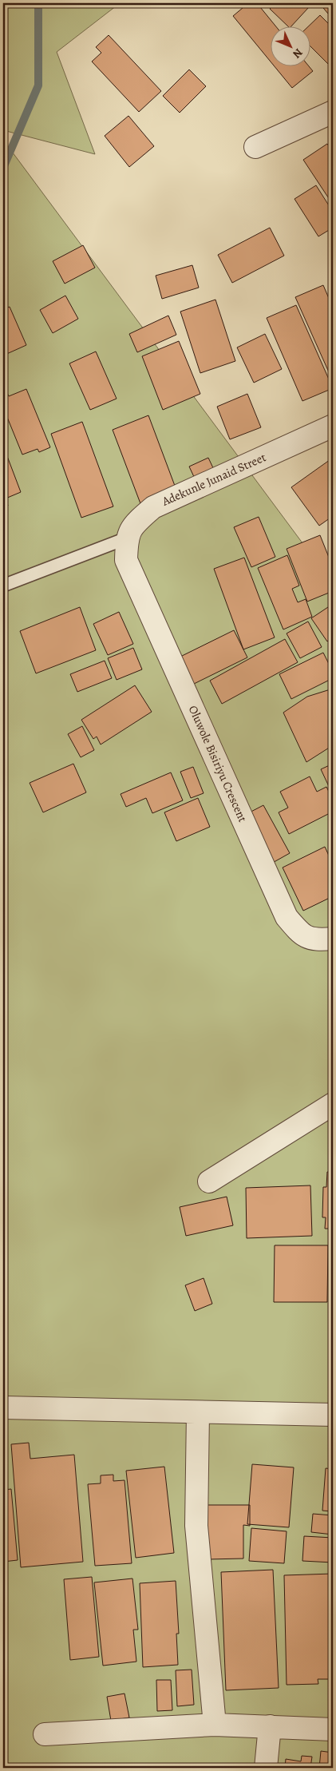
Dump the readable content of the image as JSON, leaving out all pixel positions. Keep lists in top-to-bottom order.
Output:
{
  "streets": {
    "street": ["Adekunle Junaid Street", "Oluwole Bisiriyu Crescent"]
  },
  "crossings": [
    ["Adekunle Junaid Street", "Oluwole Bisiriyu Crescent"]
  ],
  "north": "bottom right"
}
